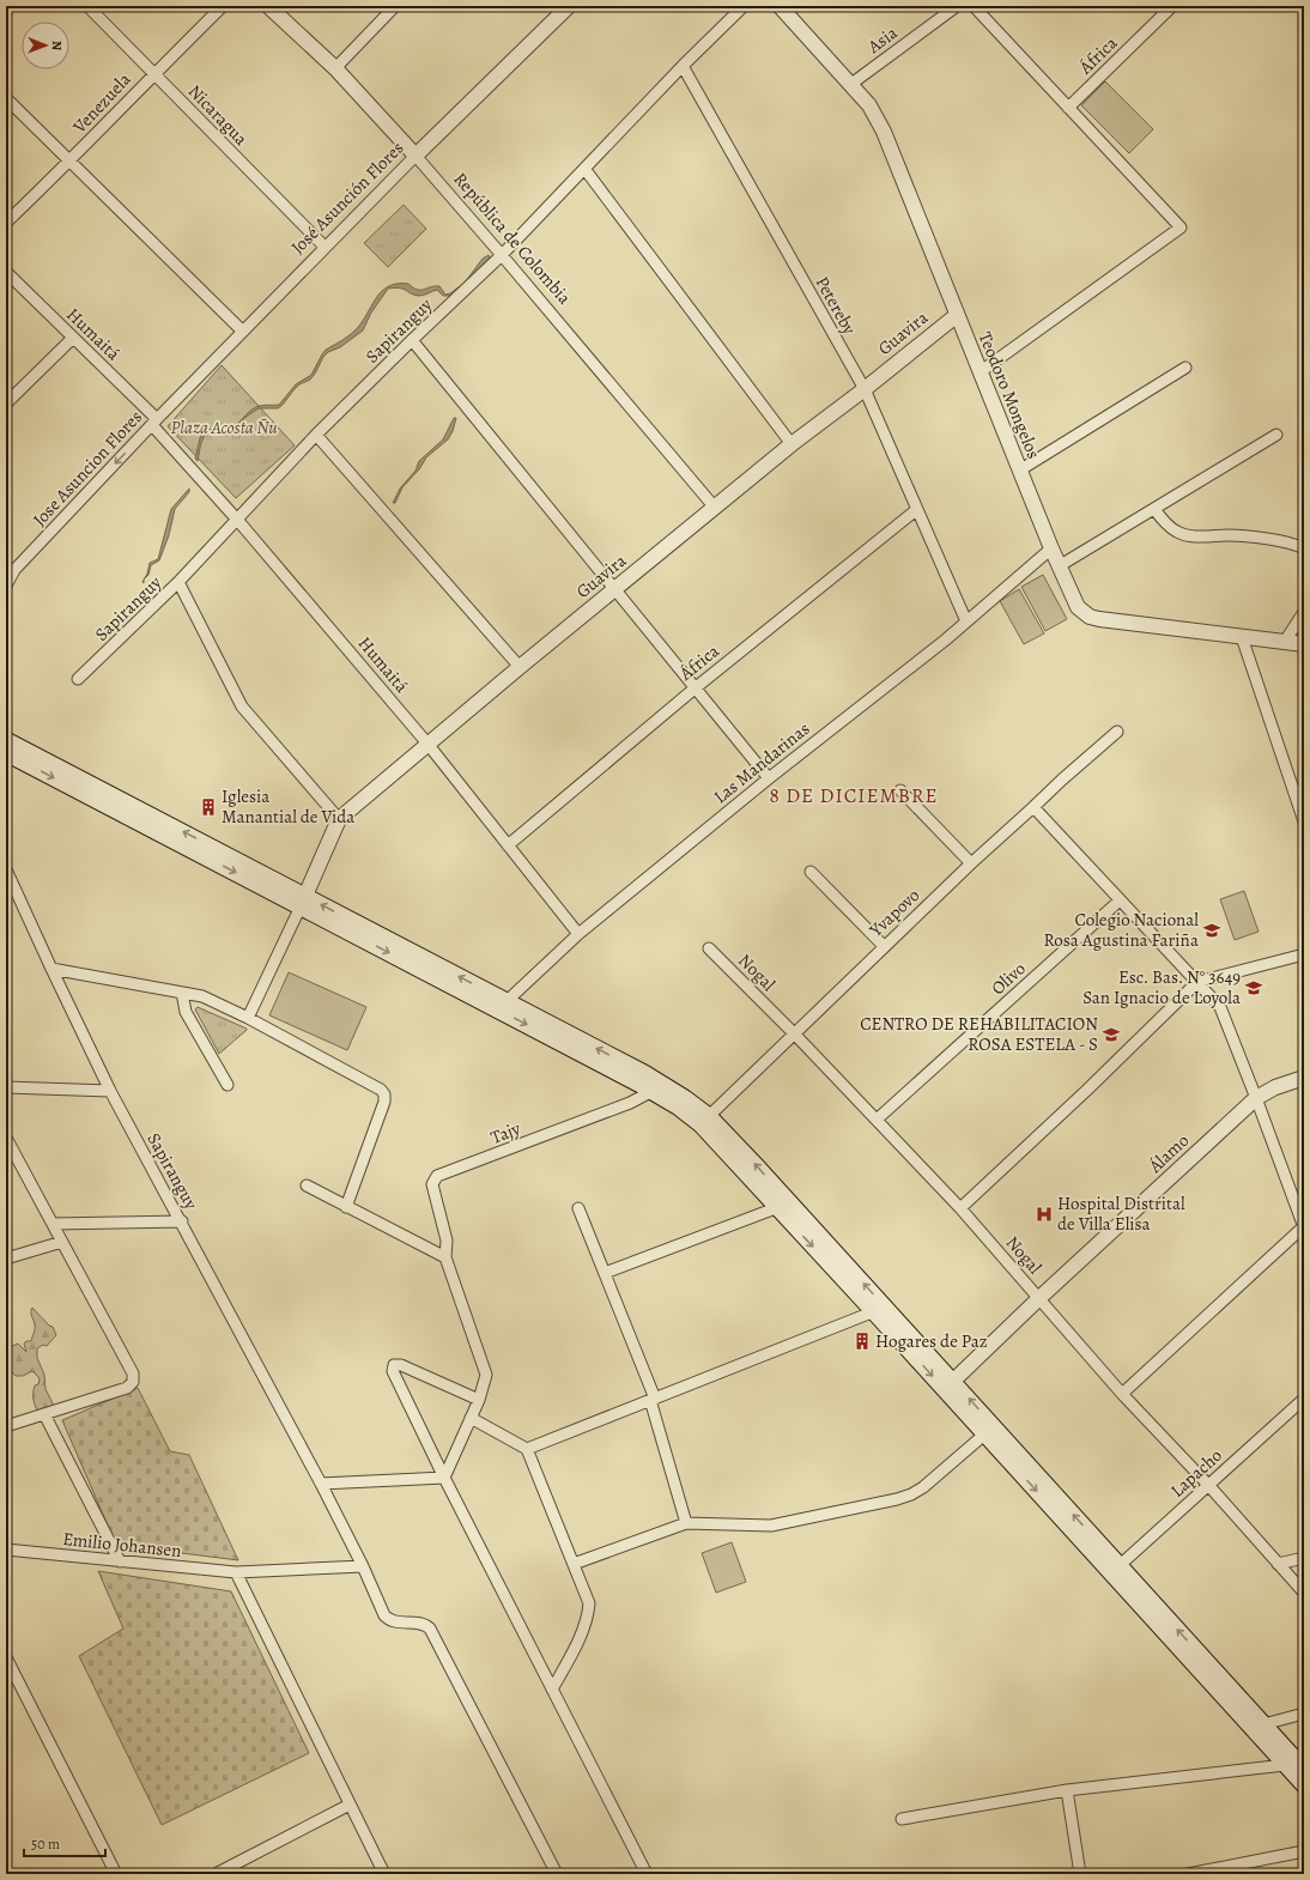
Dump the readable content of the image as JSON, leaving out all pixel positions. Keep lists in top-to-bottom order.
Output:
{
  "streets": {
    "street": [
      "Asia",
      "África",
      "Venezuela",
      "Nicaragua",
      "José Asunción Flores",
      "República de Colombia",
      "Petereby",
      "Sapiranguy",
      "Guavira",
      "Humaitá",
      "Teodoro Mongelos",
      "Jose Asuncion Flores",
      "Las Mandarinas",
      "Yvapovo",
      "Nogal",
      "Olivo",
      "Tajy",
      "Álamo",
      "Lapacho",
      "Emilio Johansen"
    ]
  },
  "crossings": [
    ["Asia", "Teodoro Mongelos"],
    ["África", "Petereby"],
    ["África", "Humaitá"],
    ["Venezuela", "Nicaragua"],
    ["Nicaragua", "José Asunción Flores"],
    ["José Asunción Flores", "República de Colombia"],
    ["José Asunción Flores", "Humaitá"],
    ["José Asunción Flores", "Jose Asuncion Flores"],
    ["República de Colombia", "Sapiranguy"],
    ["República de Colombia", "Guavira"],
    ["Petereby", "Sapiranguy"],
    ["Petereby", "Guavira"],
    ["Petereby", "Las Mandarinas"],
    ["Sapiranguy", "Humaitá"],
    ["Sapiranguy", "Emilio Johansen"],
    ["Guavira", "Humaitá"],
    ["Guavira", "Teodoro Mongelos"],
    ["Humaitá", "Jose Asuncion Flores"],
    ["Humaitá", "Las Mandarinas"],
    ["Teodoro Mongelos", "Las Mandarinas"],
    ["Yvapovo", "Nogal"],
    ["Nogal", "Olivo"],
    ["Nogal", "Álamo"],
    ["Nogal", "Lapacho"]
  ],
  "one_way": ["Jose Asuncion Flores"],
  "districts": ["8 DE DICIEMBRE"],
  "parks": ["Plaza Acosta Ñu"],
  "places": {
    "building": ["Iglesia Manantial de Vida", "Hogares de Paz"],
    "school or university": ["Colegio Nacional Rosa Agustina Fariña", "Esc. Bas. N° 3649 San Ignacio de Loyola", "CENTRO DE REHABILITACION ROSA ESTELA - S"],
    "hospital": ["Hospital Distrital de Villa Elisa"]
  },
  "scale_bar": "50 m",
  "north": "right"
}
